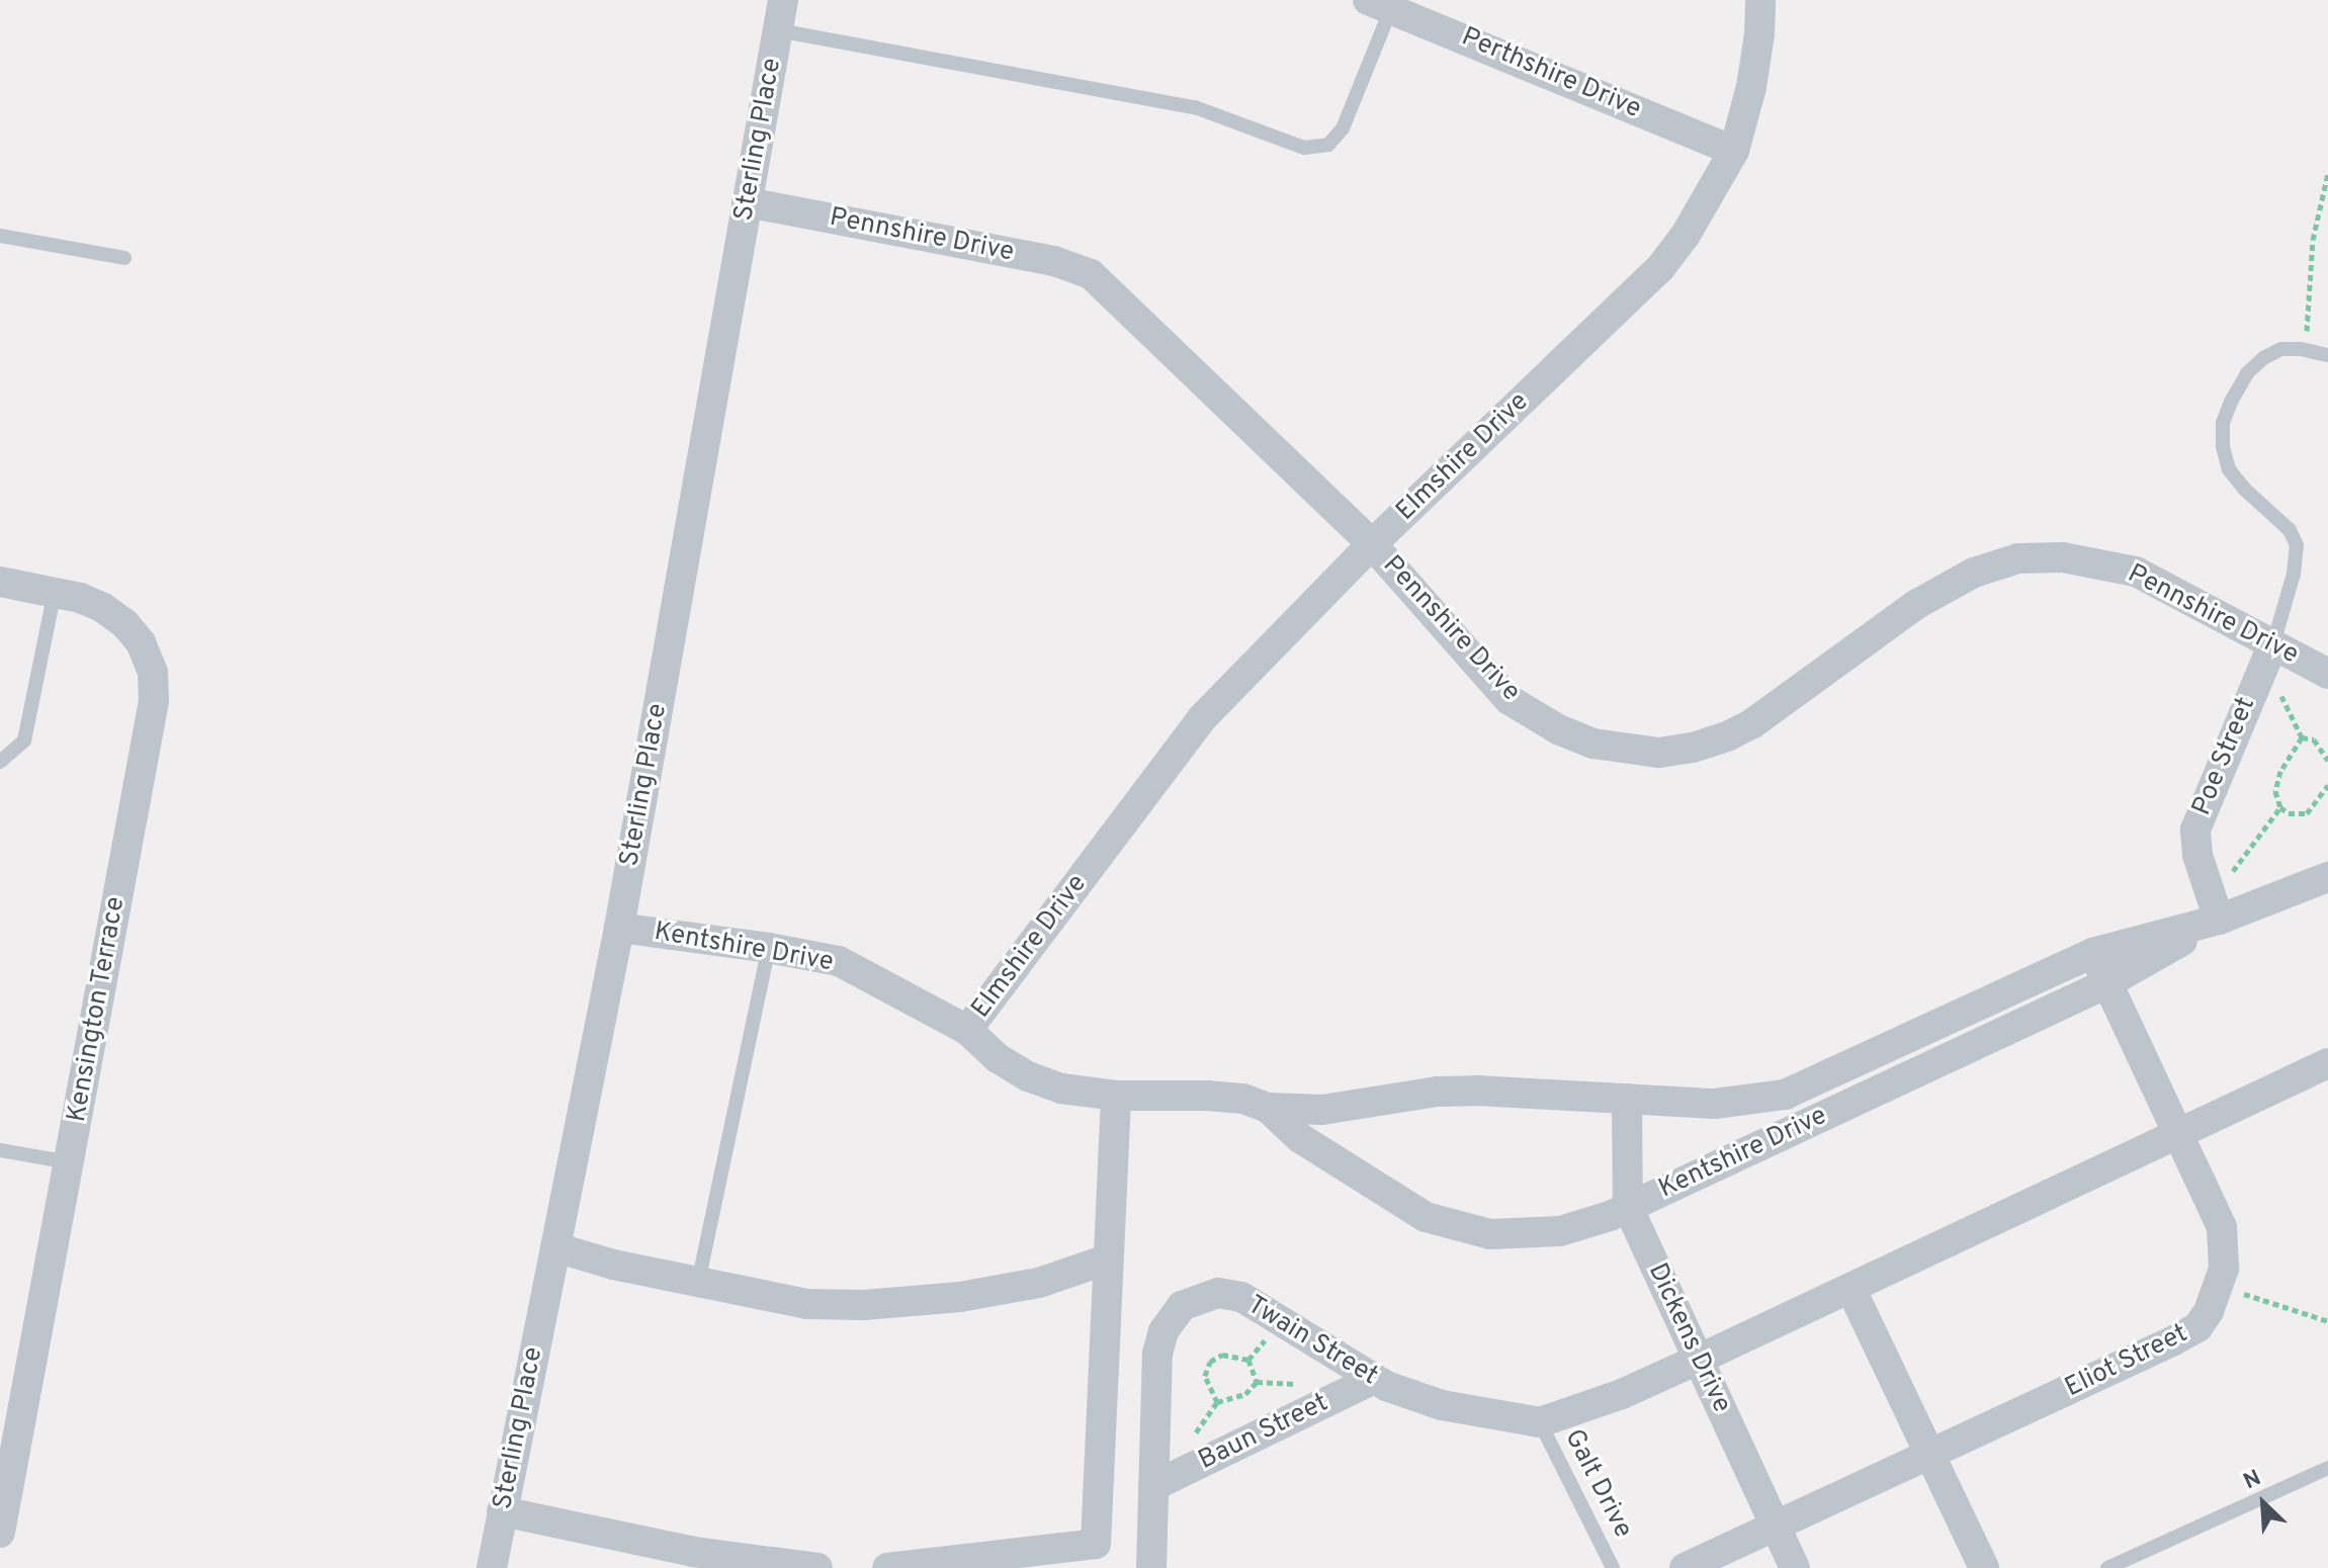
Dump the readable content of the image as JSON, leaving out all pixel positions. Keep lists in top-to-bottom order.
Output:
{
  "streets": {
    "street": [
      "Perthshire Drive",
      "Sterling Place",
      "Pennshire Drive",
      "Elmshire Drive",
      "Poe Street",
      "Kentshire Drive",
      "Kensington Terrace",
      "Dickens Drive",
      "Twain Street",
      "Eliot Street",
      "Baun Street"
    ],
    "lane": ["Galt Drive"]
  },
  "crossings": [
    ["Perthshire Drive", "Elmshire Drive"],
    ["Sterling Place", "Pennshire Drive"],
    ["Sterling Place", "Kentshire Drive"],
    ["Pennshire Drive", "Elmshire Drive"],
    ["Pennshire Drive", "Poe Street"],
    ["Elmshire Drive", "Kentshire Drive"],
    ["Poe Street", "Kentshire Drive"],
    ["Kentshire Drive", "Dickens Drive"],
    ["Kentshire Drive", "Eliot Street"],
    ["Dickens Drive", "Twain Street"],
    ["Dickens Drive", "Eliot Street"],
    ["Twain Street", "Eliot Street"],
    ["Twain Street", "Baun Street"],
    ["Twain Street", "Galt Drive"]
  ],
  "north": "top left"
}
